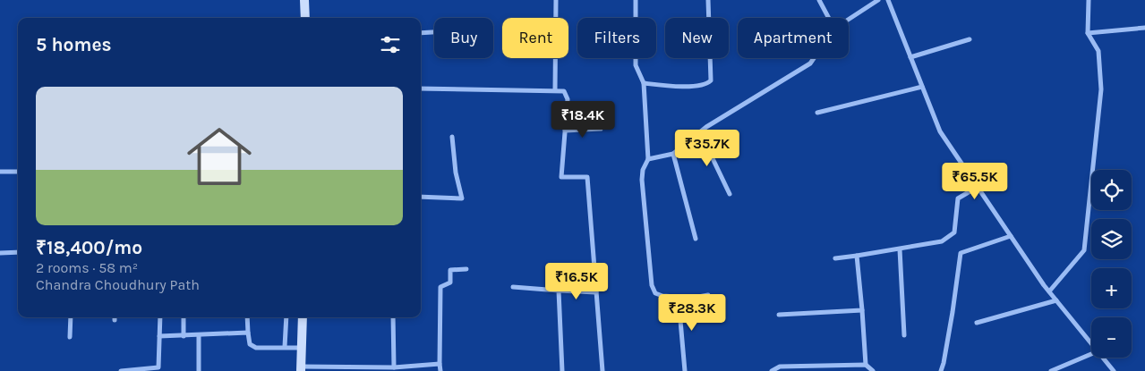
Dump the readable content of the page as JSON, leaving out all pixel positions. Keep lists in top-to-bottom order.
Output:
{
  "page": {
    "chip": [
      "Buy",
      "Rent",
      "Filters",
      "New",
      "Apartment"
    ],
    "heading": "5 homes",
    "list": [
      {
        "name": "₹18,400/mo",
        "note": "2 rooms · 58 m² · Chandra Choudhury Path"
      }
    ],
    "price": [
      "₹18.4K",
      "₹35.7K",
      "₹65.5K",
      "₹16.5K",
      "₹28.3K"
    ],
    "map_buttons": ["+", "−"]
  }
}
